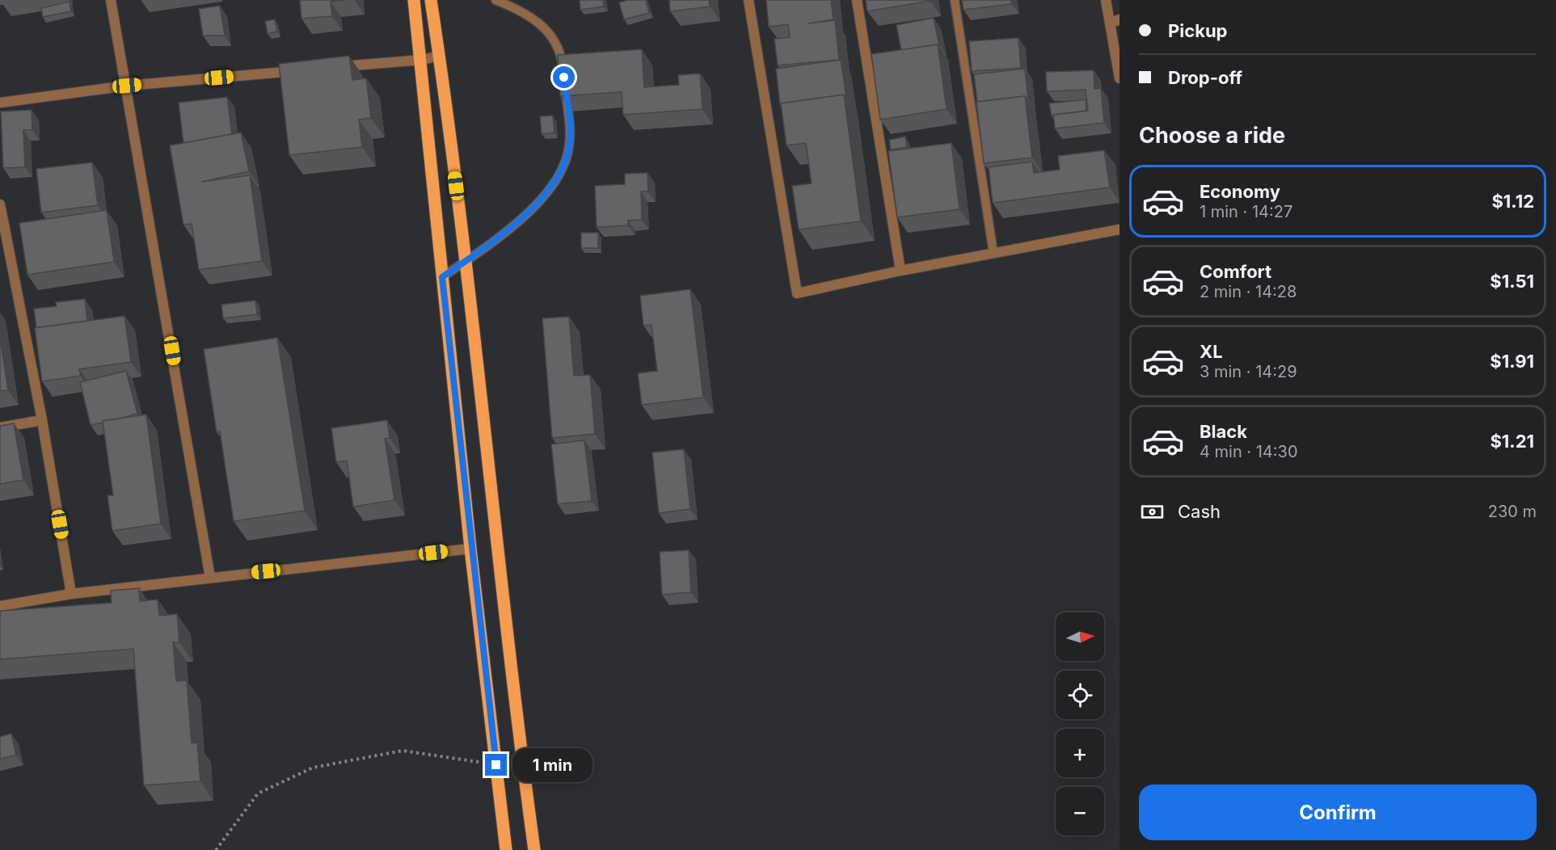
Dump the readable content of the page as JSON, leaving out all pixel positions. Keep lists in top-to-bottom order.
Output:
{
  "north": "right",
  "page": {
    "banner": ["Pickup", "Drop-off"],
    "heading": "Choose a ride",
    "list": [
      {
        "name": "Economy",
        "note": "1 min · 14:27",
        "value": "$1.12"
      },
      {
        "name": "Comfort",
        "note": "2 min · 14:28",
        "value": "$1.51"
      },
      {
        "name": "XL",
        "note": "3 min · 14:29",
        "value": "$1.91"
      },
      {
        "name": "Black",
        "note": "4 min · 14:30",
        "value": "$1.21"
      }
    ],
    "pay": ["Cash", "230 m"],
    "map_buttons": ["+", "−"],
    "bubble": "1 min",
    "buttons": "Confirm"
  }
}
